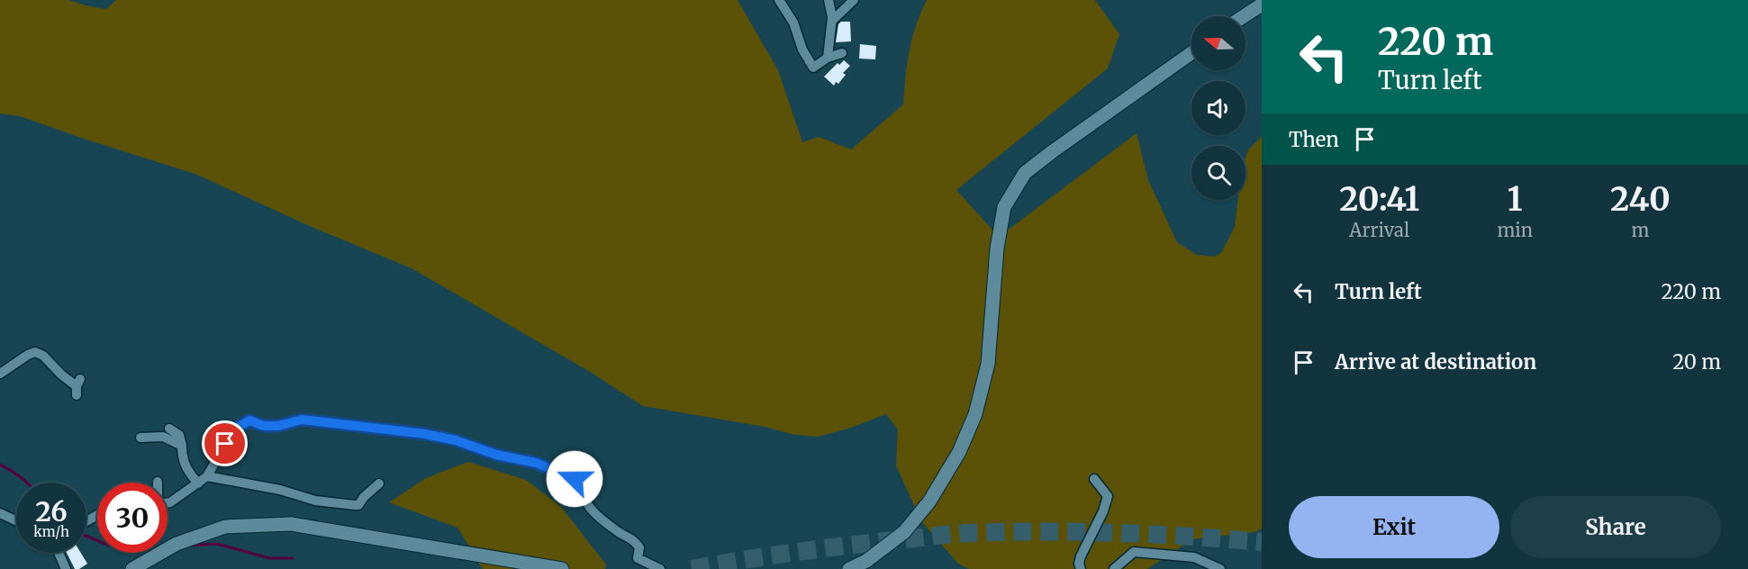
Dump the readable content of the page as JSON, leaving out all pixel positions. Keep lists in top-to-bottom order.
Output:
{
  "north": "left",
  "page": {
    "turn": ["220 m", "Turn left"],
    "then": "Then",
    "eta": [
      "20:41",
      "Arrival",
      "1",
      "min",
      "240",
      "m"
    ],
    "list": [
      {
        "name": "Turn left",
        "value": "220 m"
      },
      {
        "name": "Arrive at destination",
        "value": "20 m"
      }
    ],
    "speed": "26 km/h",
    "limit": "30",
    "buttons": ["Exit", "Share"]
  }
}
